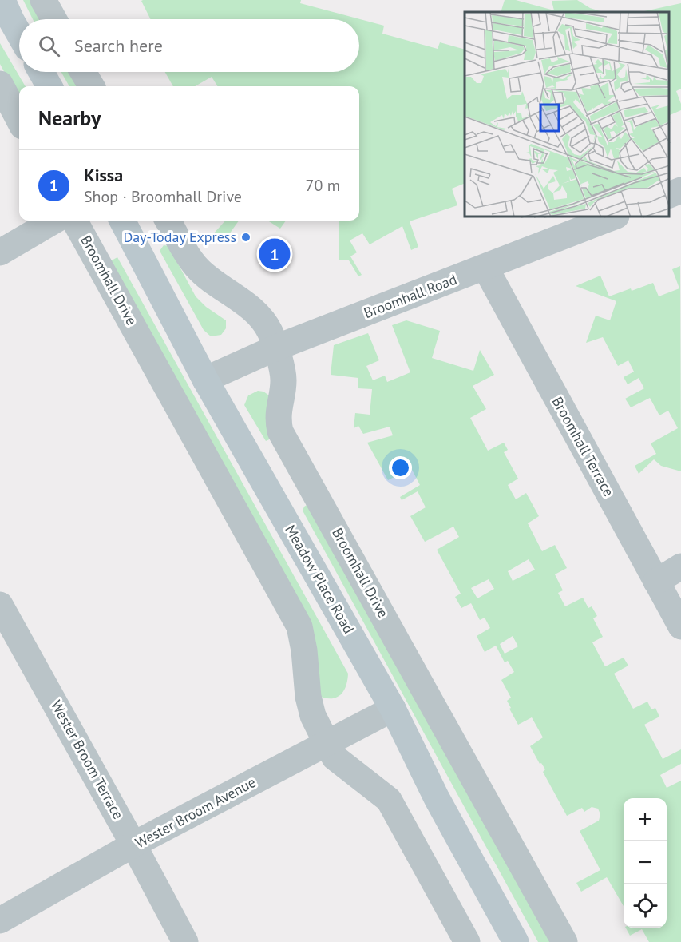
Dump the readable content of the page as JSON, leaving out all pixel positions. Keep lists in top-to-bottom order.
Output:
{
  "streets": {
    "main road": ["Meadow Place Road"],
    "street": [
      "Broomhall Drive",
      "Broomhall Road",
      "Broomhall Terrace",
      "Wester Broom Terrace",
      "Wester Broom Avenue"
    ]
  },
  "crossings": [
    ["Broomhall Drive", "Broomhall Road"],
    ["Broomhall Drive", "Wester Broom Avenue"],
    ["Broomhall Road", "Broomhall Terrace"],
    ["Broomhall Road", "Meadow Place Road"],
    ["Meadow Place Road", "Wester Broom Avenue"],
    ["Wester Broom Terrace", "Wester Broom Avenue"]
  ],
  "places": ["Day-Today Express"],
  "page": {
    "search": "Search here",
    "heading": "Nearby",
    "list": [
      {
        "mark": "1",
        "name": "Kissa",
        "note": "Shop · Broomhall Drive",
        "value": "70 m"
      }
    ],
    "pins": "1",
    "map_buttons": ["+", "−"]
  }
}
